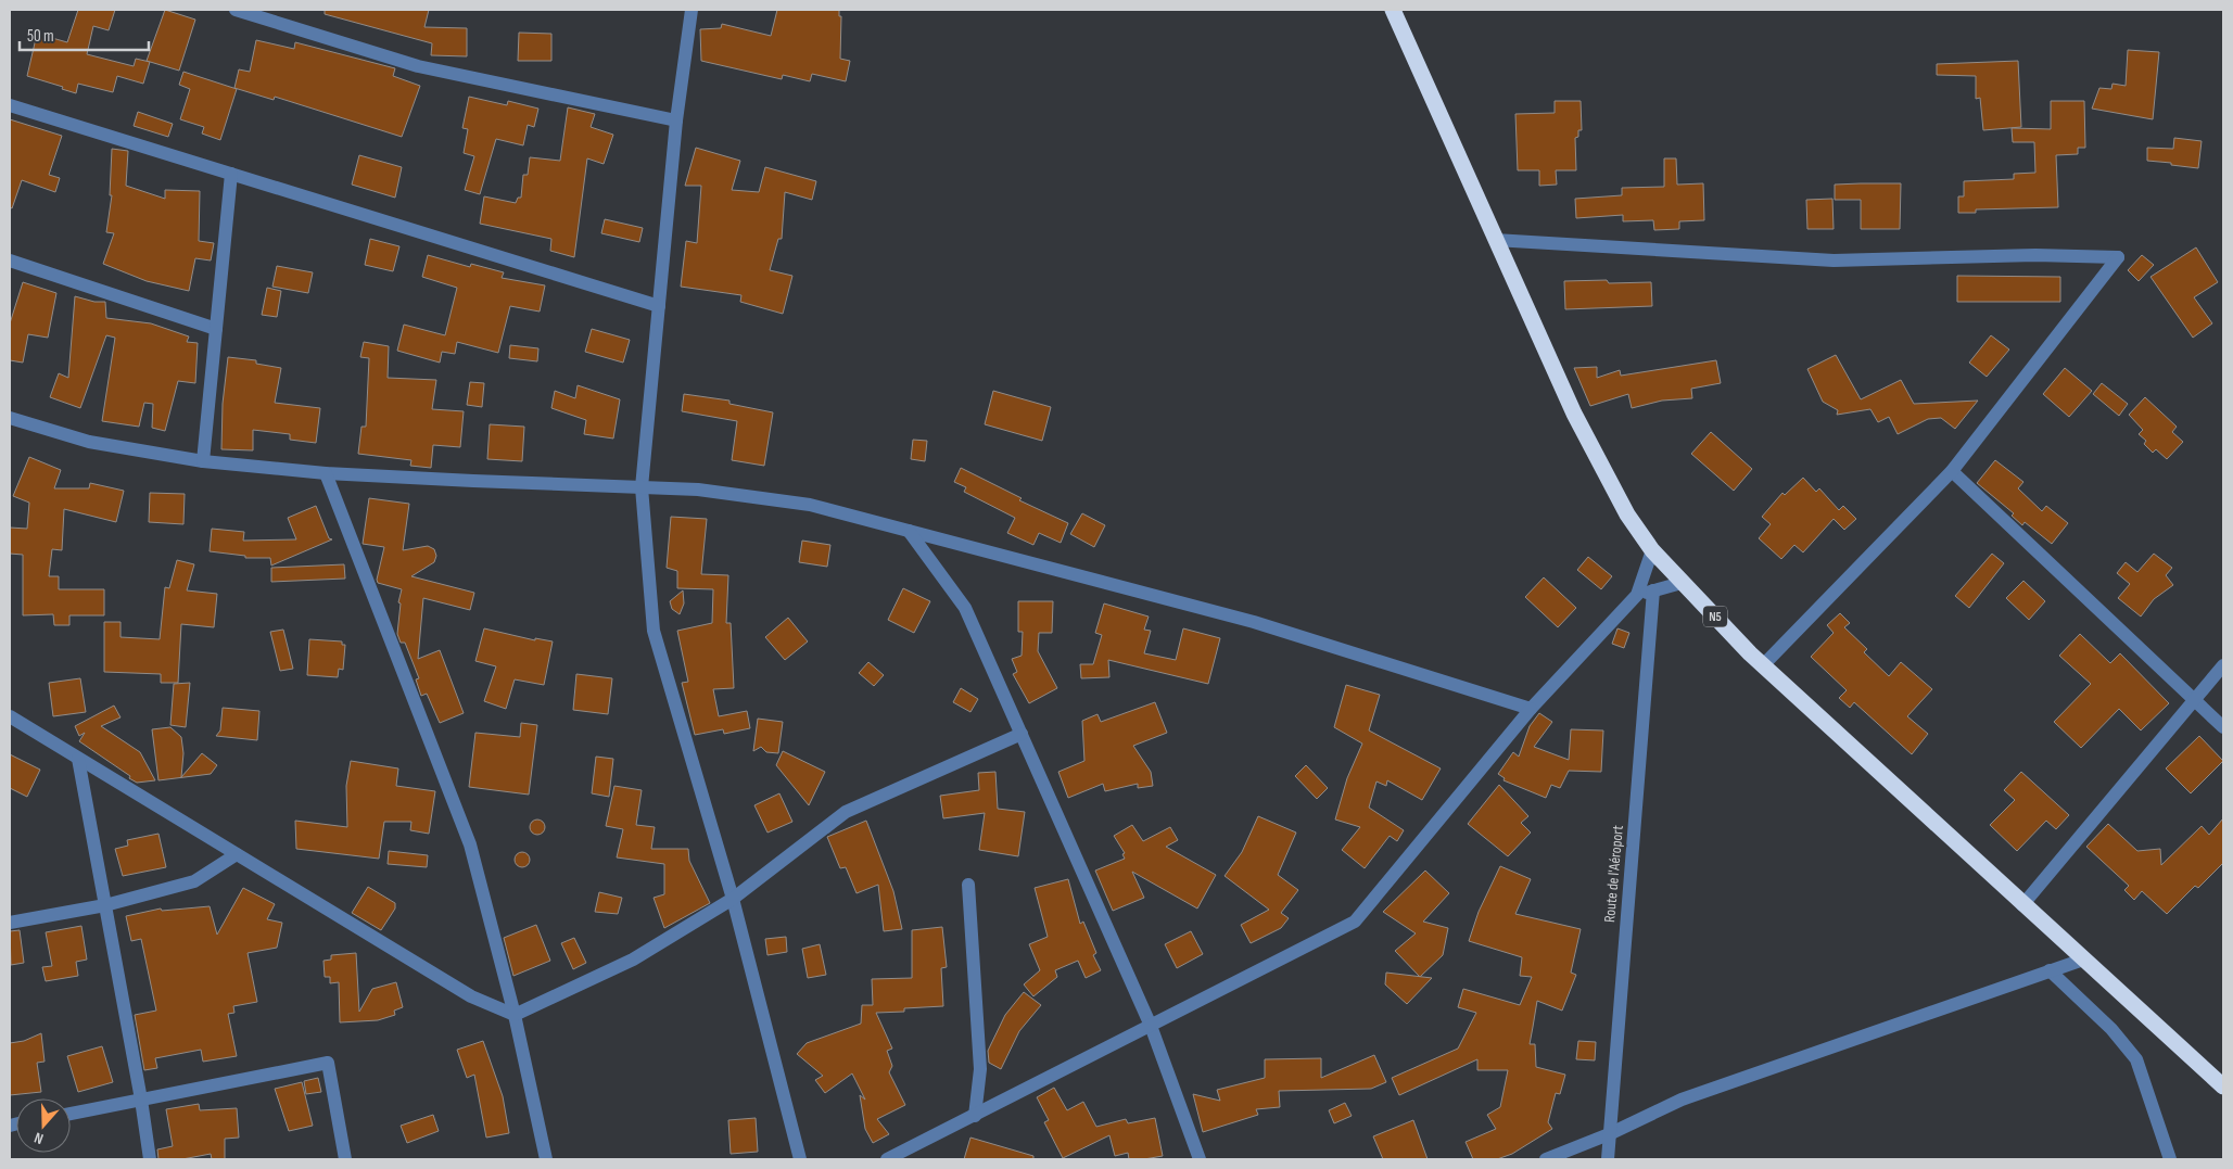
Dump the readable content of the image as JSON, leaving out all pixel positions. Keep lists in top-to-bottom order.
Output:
{
  "streets": {
    "highway": ["N5"],
    "street": ["Route de l'Aéroport"]
  },
  "scale_bar": "50 m",
  "north": "bottom"
}
